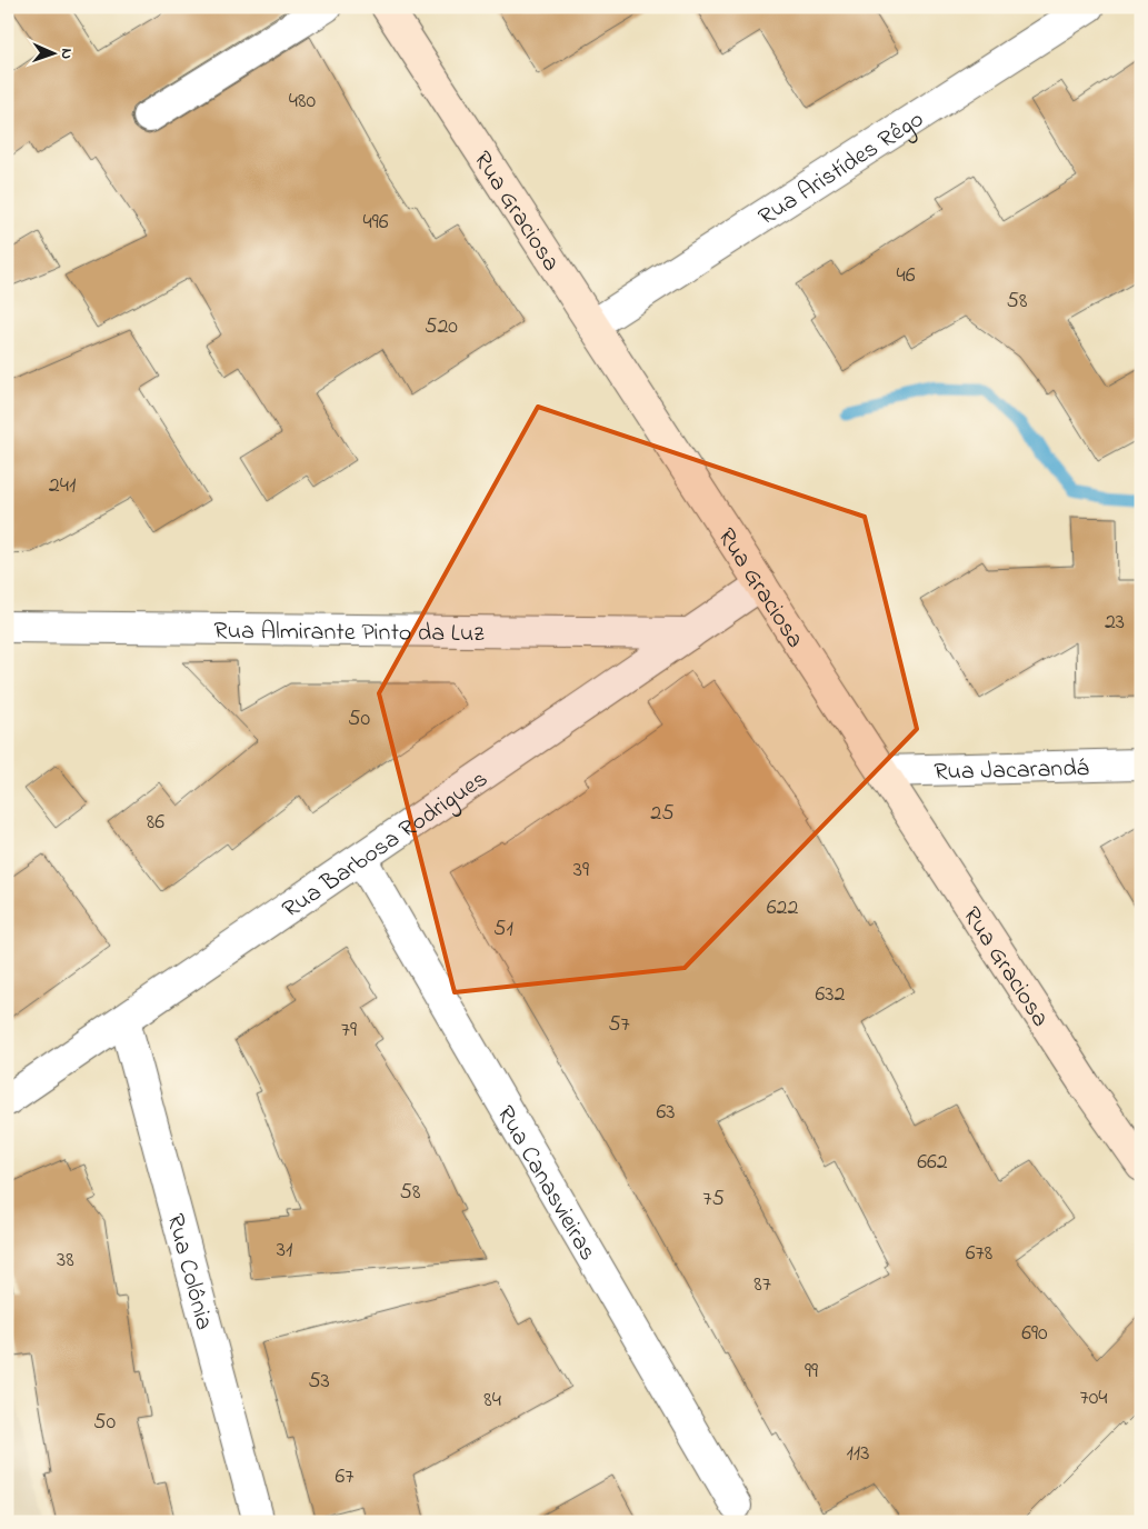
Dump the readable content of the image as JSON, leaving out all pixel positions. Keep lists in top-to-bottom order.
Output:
{
  "streets": {
    "main road": ["Rua Graciosa"],
    "street": [
      "Rua Aristídes Rêgo",
      "Rua Almirante Pinto da Luz",
      "Rua Jacarandá",
      "Rua Barbosa Rodrigues",
      "Rua Canasvieiras",
      "Rua Colônia"
    ]
  },
  "crossings": [
    ["Rua Aristídes Rêgo", "Rua Graciosa"],
    ["Rua Graciosa", "Rua Jacarandá"],
    ["Rua Graciosa", "Rua Barbosa Rodrigues"],
    ["Rua Almirante Pinto da Luz", "Rua Barbosa Rodrigues"],
    ["Rua Barbosa Rodrigues", "Rua Canasvieiras"],
    ["Rua Barbosa Rodrigues", "Rua Colônia"]
  ],
  "house_numbers": [
    "480",
    "496",
    "46",
    "58",
    "520",
    "241",
    "23",
    "50",
    "25",
    "86",
    "39",
    "622",
    "51",
    "632",
    "57",
    "79",
    "63",
    "662",
    "58",
    "75",
    "31",
    "678",
    "38",
    "87",
    "690",
    "99",
    "53",
    "704",
    "84",
    "50",
    "113",
    "67"
  ],
  "north": "right"
}
